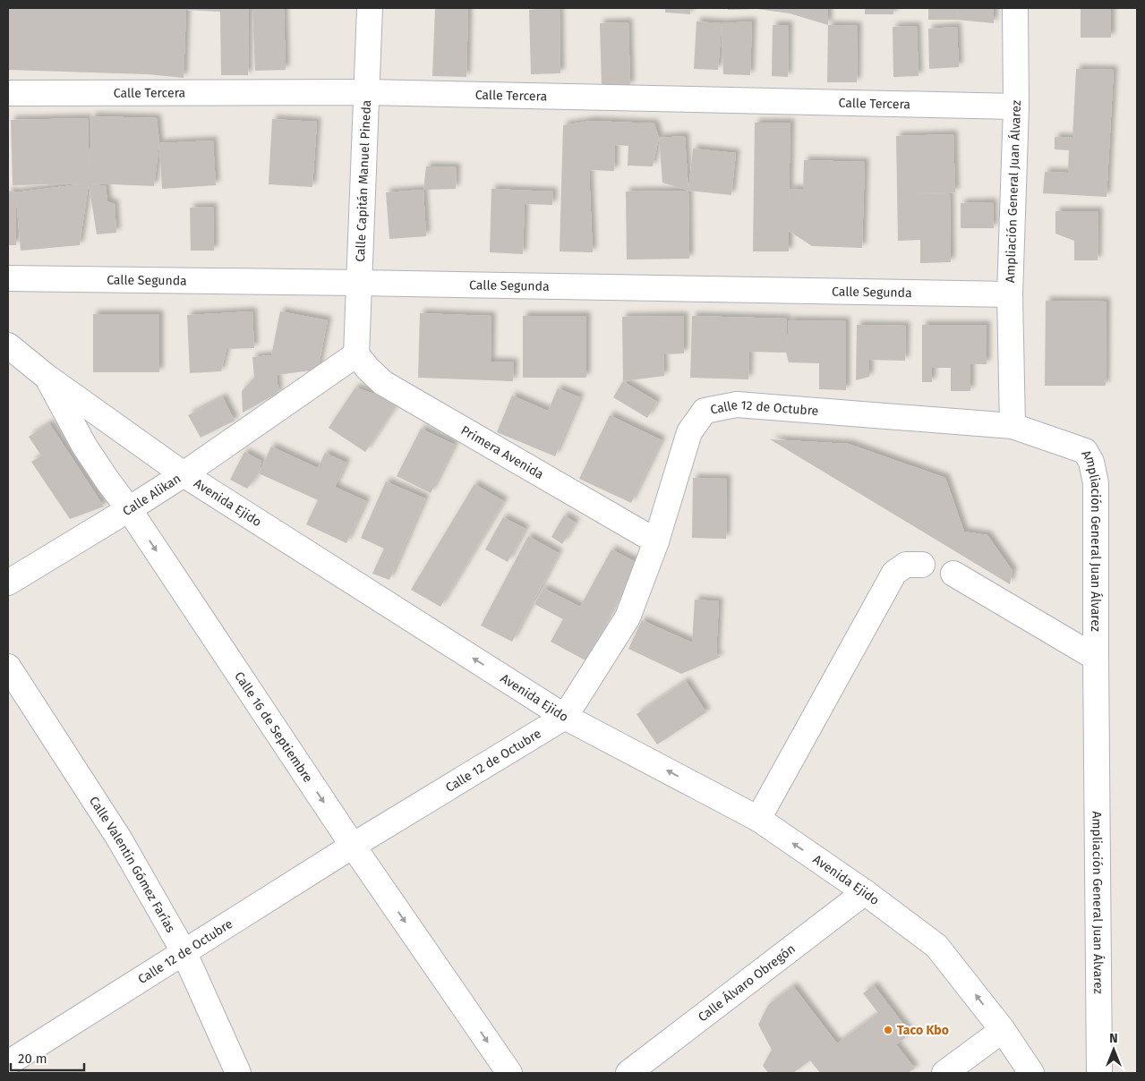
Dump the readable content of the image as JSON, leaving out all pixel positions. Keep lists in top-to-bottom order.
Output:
{
  "streets": {
    "street": [
      "Calle Tercera",
      "Calle Capitán Manuel Pineda",
      "Ampliación General Juan Álvarez",
      "Calle Segunda",
      "Calle 12 de Octubre",
      "Primera Avenida",
      "Calle Alikan",
      "Avenida Ejido",
      "Calle 16 de Septiembre",
      "Calle Valentín Gómez Farías",
      "Calle Álvaro Obregón"
    ]
  },
  "crossings": [
    ["Calle Tercera", "Calle Capitán Manuel Pineda"],
    ["Calle Tercera", "Ampliación General Juan Álvarez"],
    ["Calle Capitán Manuel Pineda", "Calle Segunda"],
    ["Calle Capitán Manuel Pineda", "Primera Avenida"],
    ["Calle Capitán Manuel Pineda", "Calle Alikan"],
    ["Ampliación General Juan Álvarez", "Calle Segunda"],
    ["Ampliación General Juan Álvarez", "Calle 12 de Octubre"],
    ["Calle 12 de Octubre", "Primera Avenida"],
    ["Calle 12 de Octubre", "Avenida Ejido"],
    ["Calle 12 de Octubre", "Calle 16 de Septiembre"],
    ["Calle 12 de Octubre", "Calle Valentín Gómez Farías"],
    ["Primera Avenida", "Calle Alikan"],
    ["Calle Alikan", "Avenida Ejido"],
    ["Calle Alikan", "Calle 16 de Septiembre"],
    ["Avenida Ejido", "Calle 16 de Septiembre"],
    ["Avenida Ejido", "Calle Álvaro Obregón"]
  ],
  "one_way": ["Avenida Ejido", "Calle 16 de Septiembre"],
  "places": ["Taco Kbo"],
  "scale_bar": "20 m",
  "north": "top"
}
